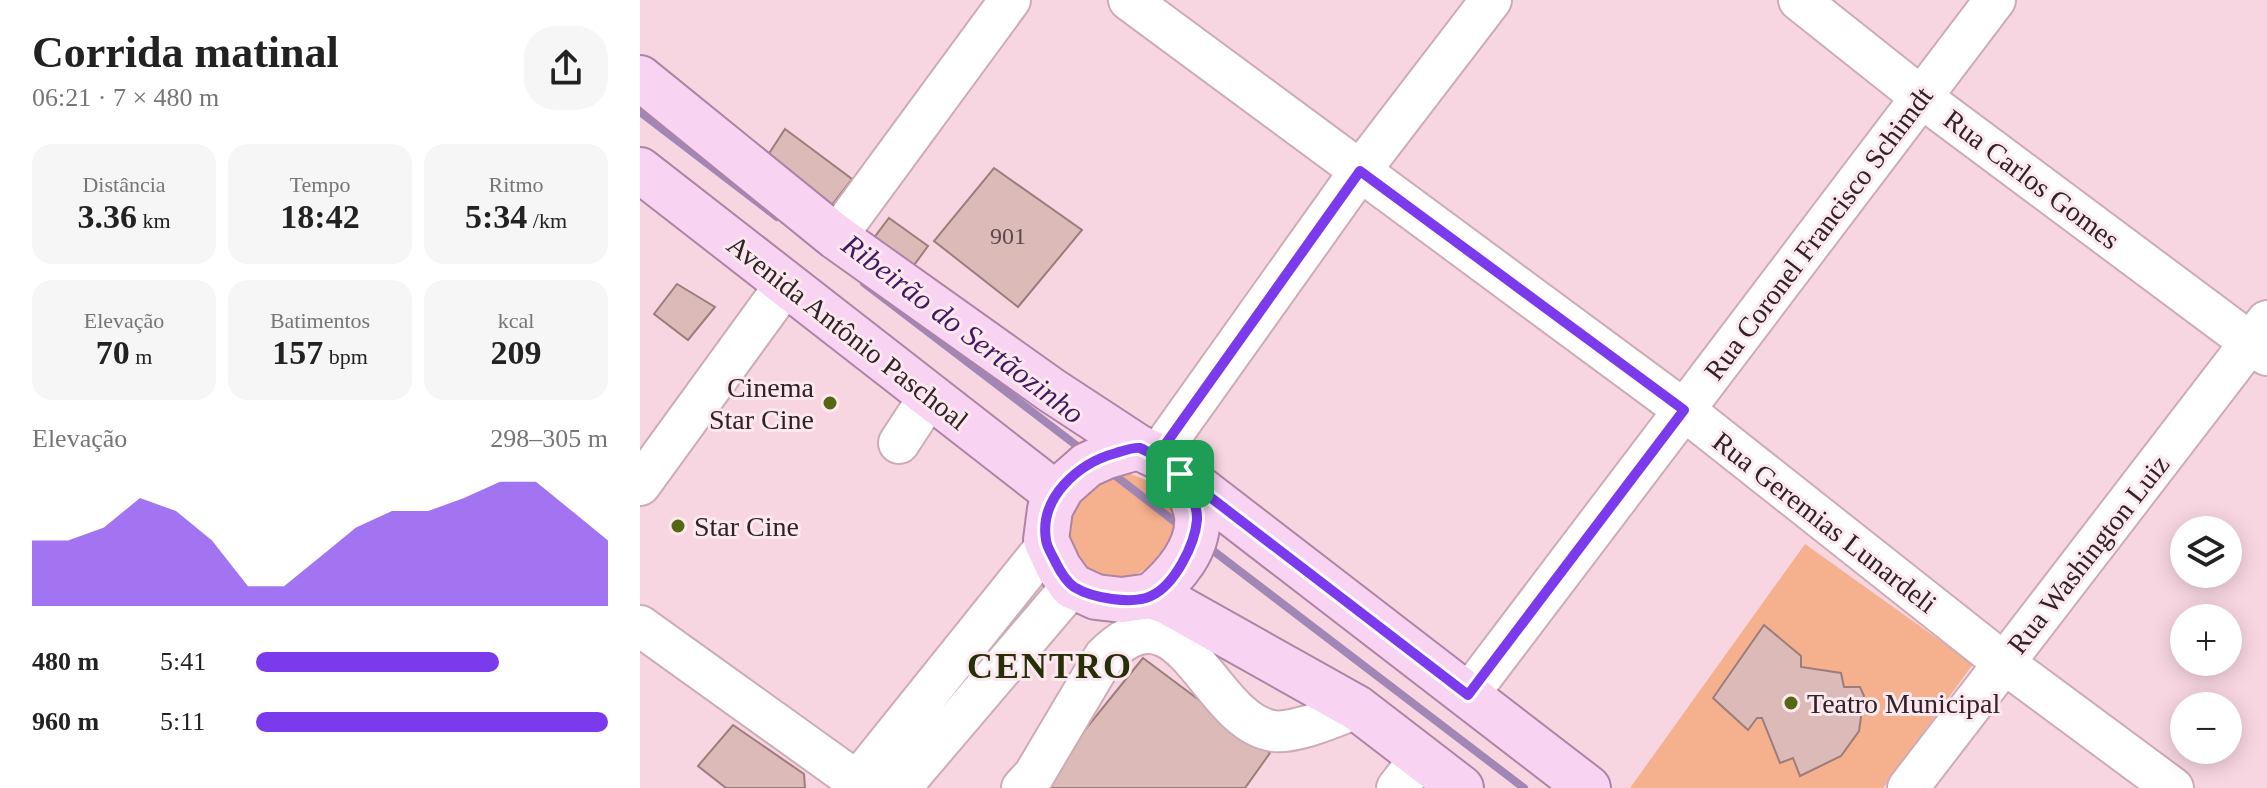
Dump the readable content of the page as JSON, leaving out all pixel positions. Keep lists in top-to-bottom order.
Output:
{
  "streets": {
    "main road": ["Avenida Antônio Paschoal"],
    "street": [
      "Rua Carlos Gomes",
      "Rua Coronel Francisco Schimdt",
      "Rua Geremias Lunardeli",
      "Rua Washington Luiz"
    ]
  },
  "crossings": [
    ["Rua Carlos Gomes", "Rua Coronel Francisco Schimdt"],
    ["Rua Carlos Gomes", "Rua Washington Luiz"],
    ["Rua Coronel Francisco Schimdt", "Rua Geremias Lunardeli"],
    ["Rua Geremias Lunardeli", "Rua Washington Luiz"]
  ],
  "districts": ["CENTRO"],
  "water": ["Ribeirão do Sertãozinho"],
  "places": ["Cinema Star Cine", "Star Cine", "Teatro Municipal"],
  "house_numbers": ["901"],
  "page": {
    "heading": ["Corrida matinal", "06:21 · 7 × 480 m"],
    "stats": [
      ["Distância", "3.36 km"],
      ["Tempo", "18:42"],
      ["Ritmo", "5:34 /km"],
      ["Elevação", "70 m"],
      ["Batimentos", "157 bpm"],
      ["kcal", "209"]
    ],
    "chart": ["Elevação", "298–305 m"],
    "map_buttons": ["+", "−"],
    "list": [
      {
        "name": "480 m",
        "note": "5:41"
      },
      {
        "name": "960 m",
        "note": "5:11"
      }
    ]
  }
}
